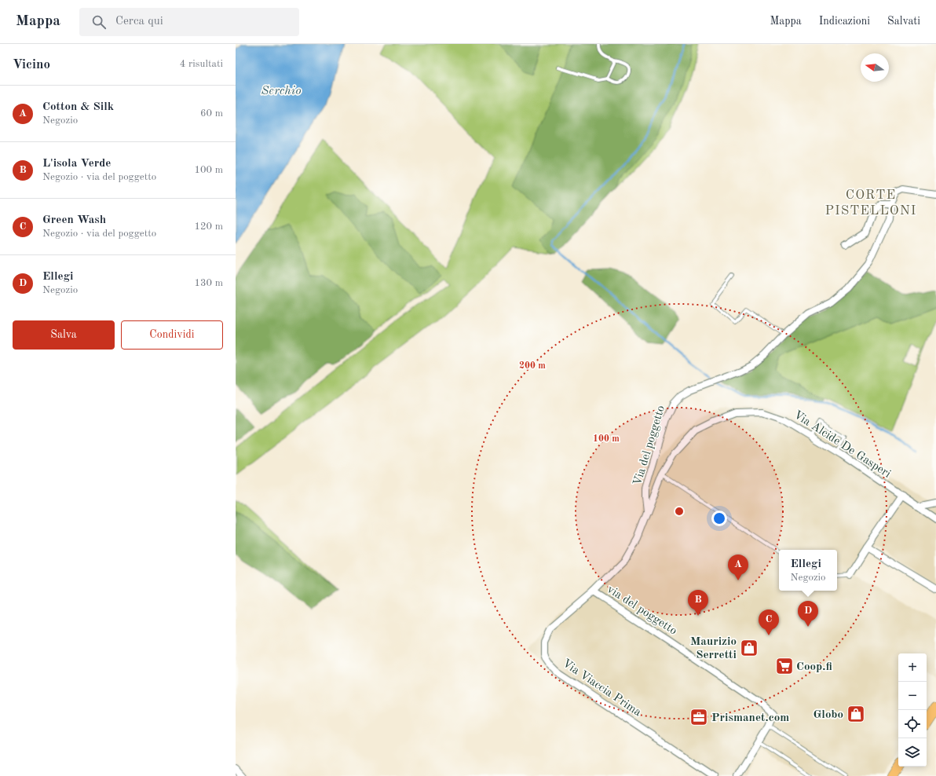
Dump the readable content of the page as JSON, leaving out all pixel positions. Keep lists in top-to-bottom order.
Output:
{
  "streets": {
    "street": [
      "Via Alcide De Gasperi",
      "Via del poggetto",
      "via del poggetto",
      "Via Viaccia Prima"
    ]
  },
  "crossings": [
    ["Via Alcide De Gasperi", "Via del poggetto"],
    ["Via Alcide De Gasperi", "Via Viaccia Prima"],
    ["Via del poggetto", "Via Viaccia Prima"],
    ["via del poggetto", "Via Viaccia Prima"]
  ],
  "districts": ["CORTE PISTELLONI"],
  "water": ["Serchio"],
  "places": {
    "shop": ["Maurizio Serretti", "Globo"],
    "supermarket": ["Coop.fi"],
    "office": ["Prismanet.com"]
  },
  "north": "left",
  "page": {
    "header": "Mappa",
    "search": "Cerca qui",
    "nav": ["Mappa", "Indicazioni", "Salvati"],
    "heading": ["Vicino", "4 risultati"],
    "list": [
      {
        "mark": "A",
        "name": "Cotton & Silk",
        "note": "Negozio",
        "value": "60 m"
      },
      {
        "mark": "B",
        "name": "L'isola Verde",
        "note": "Negozio · via del poggetto",
        "value": "100 m"
      },
      {
        "mark": "C",
        "name": "Green Wash",
        "note": "Negozio · via del poggetto",
        "value": "120 m"
      },
      {
        "mark": "D",
        "name": "Ellegi",
        "note": "Negozio",
        "value": "130 m"
      }
    ],
    "buttons": ["Salva", "Condividi"],
    "popup": ["Ellegi", "Negozio"],
    "pins": [
      "A",
      "B",
      "D",
      "C"
    ],
    "map_buttons": ["+", "−"]
  },
  "rings": ["200 m", "100 m"]
}
